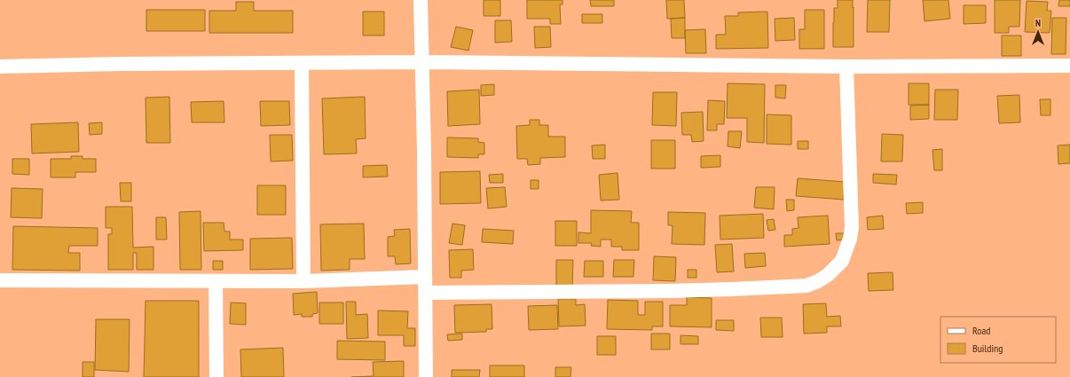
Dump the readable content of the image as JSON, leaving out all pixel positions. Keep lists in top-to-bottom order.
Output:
{
  "legend": ["Road", "Building"],
  "north": "top"
}
